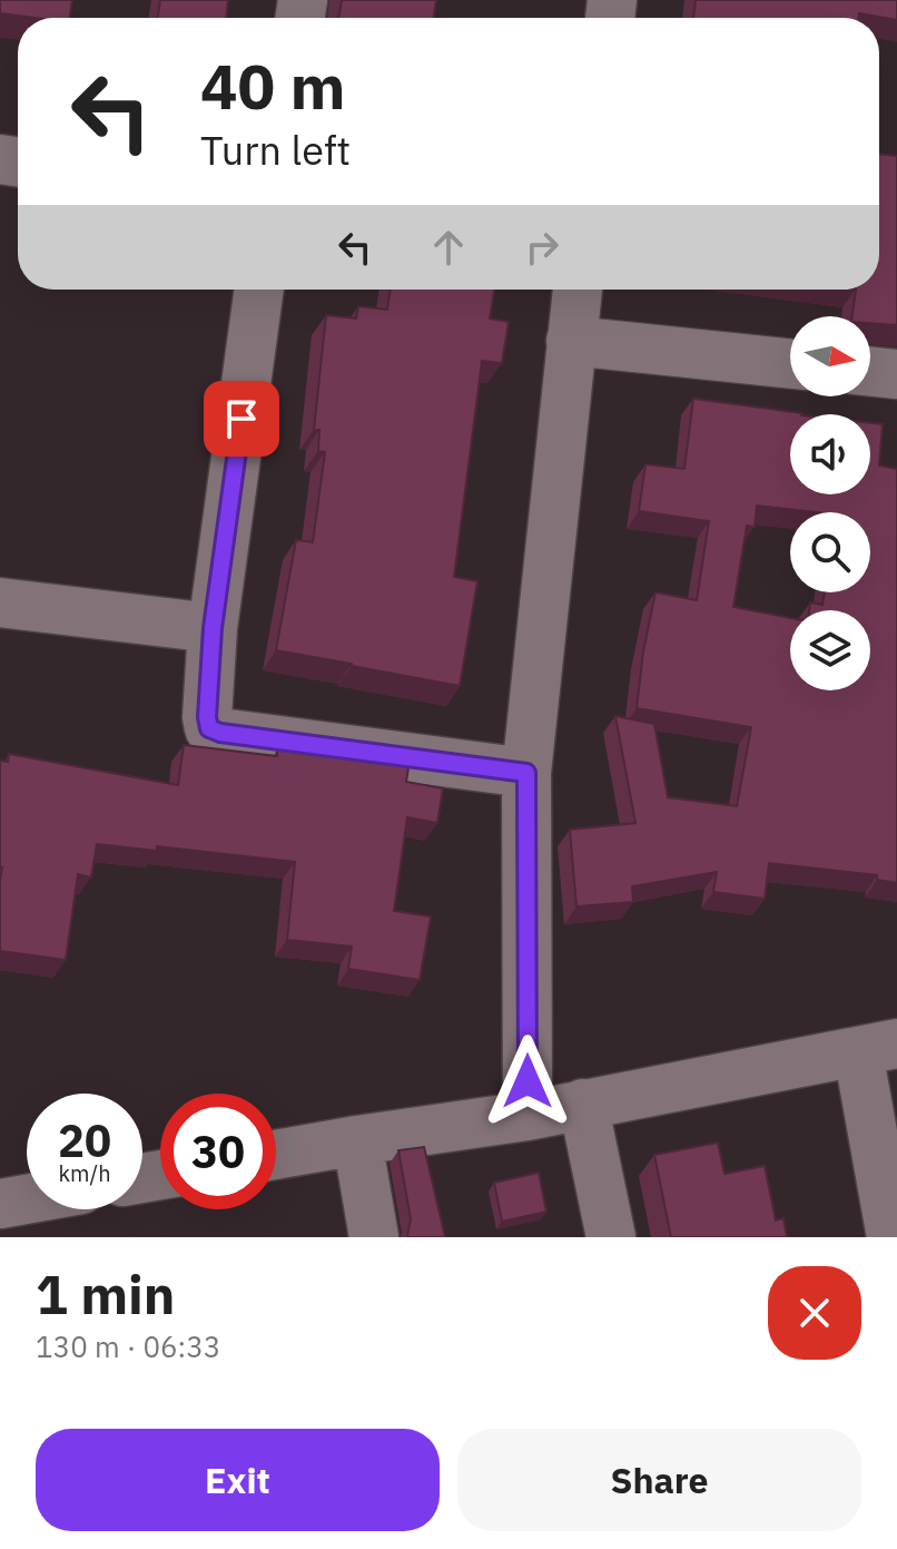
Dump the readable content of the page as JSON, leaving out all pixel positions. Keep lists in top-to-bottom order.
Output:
{
  "north": "right",
  "page": {
    "turn": ["40 m", "Turn left"],
    "speed": "20 km/h",
    "limit": "30",
    "heading": ["1 min", "130 m · 06:33"],
    "buttons": ["Exit", "Share"]
  }
}
